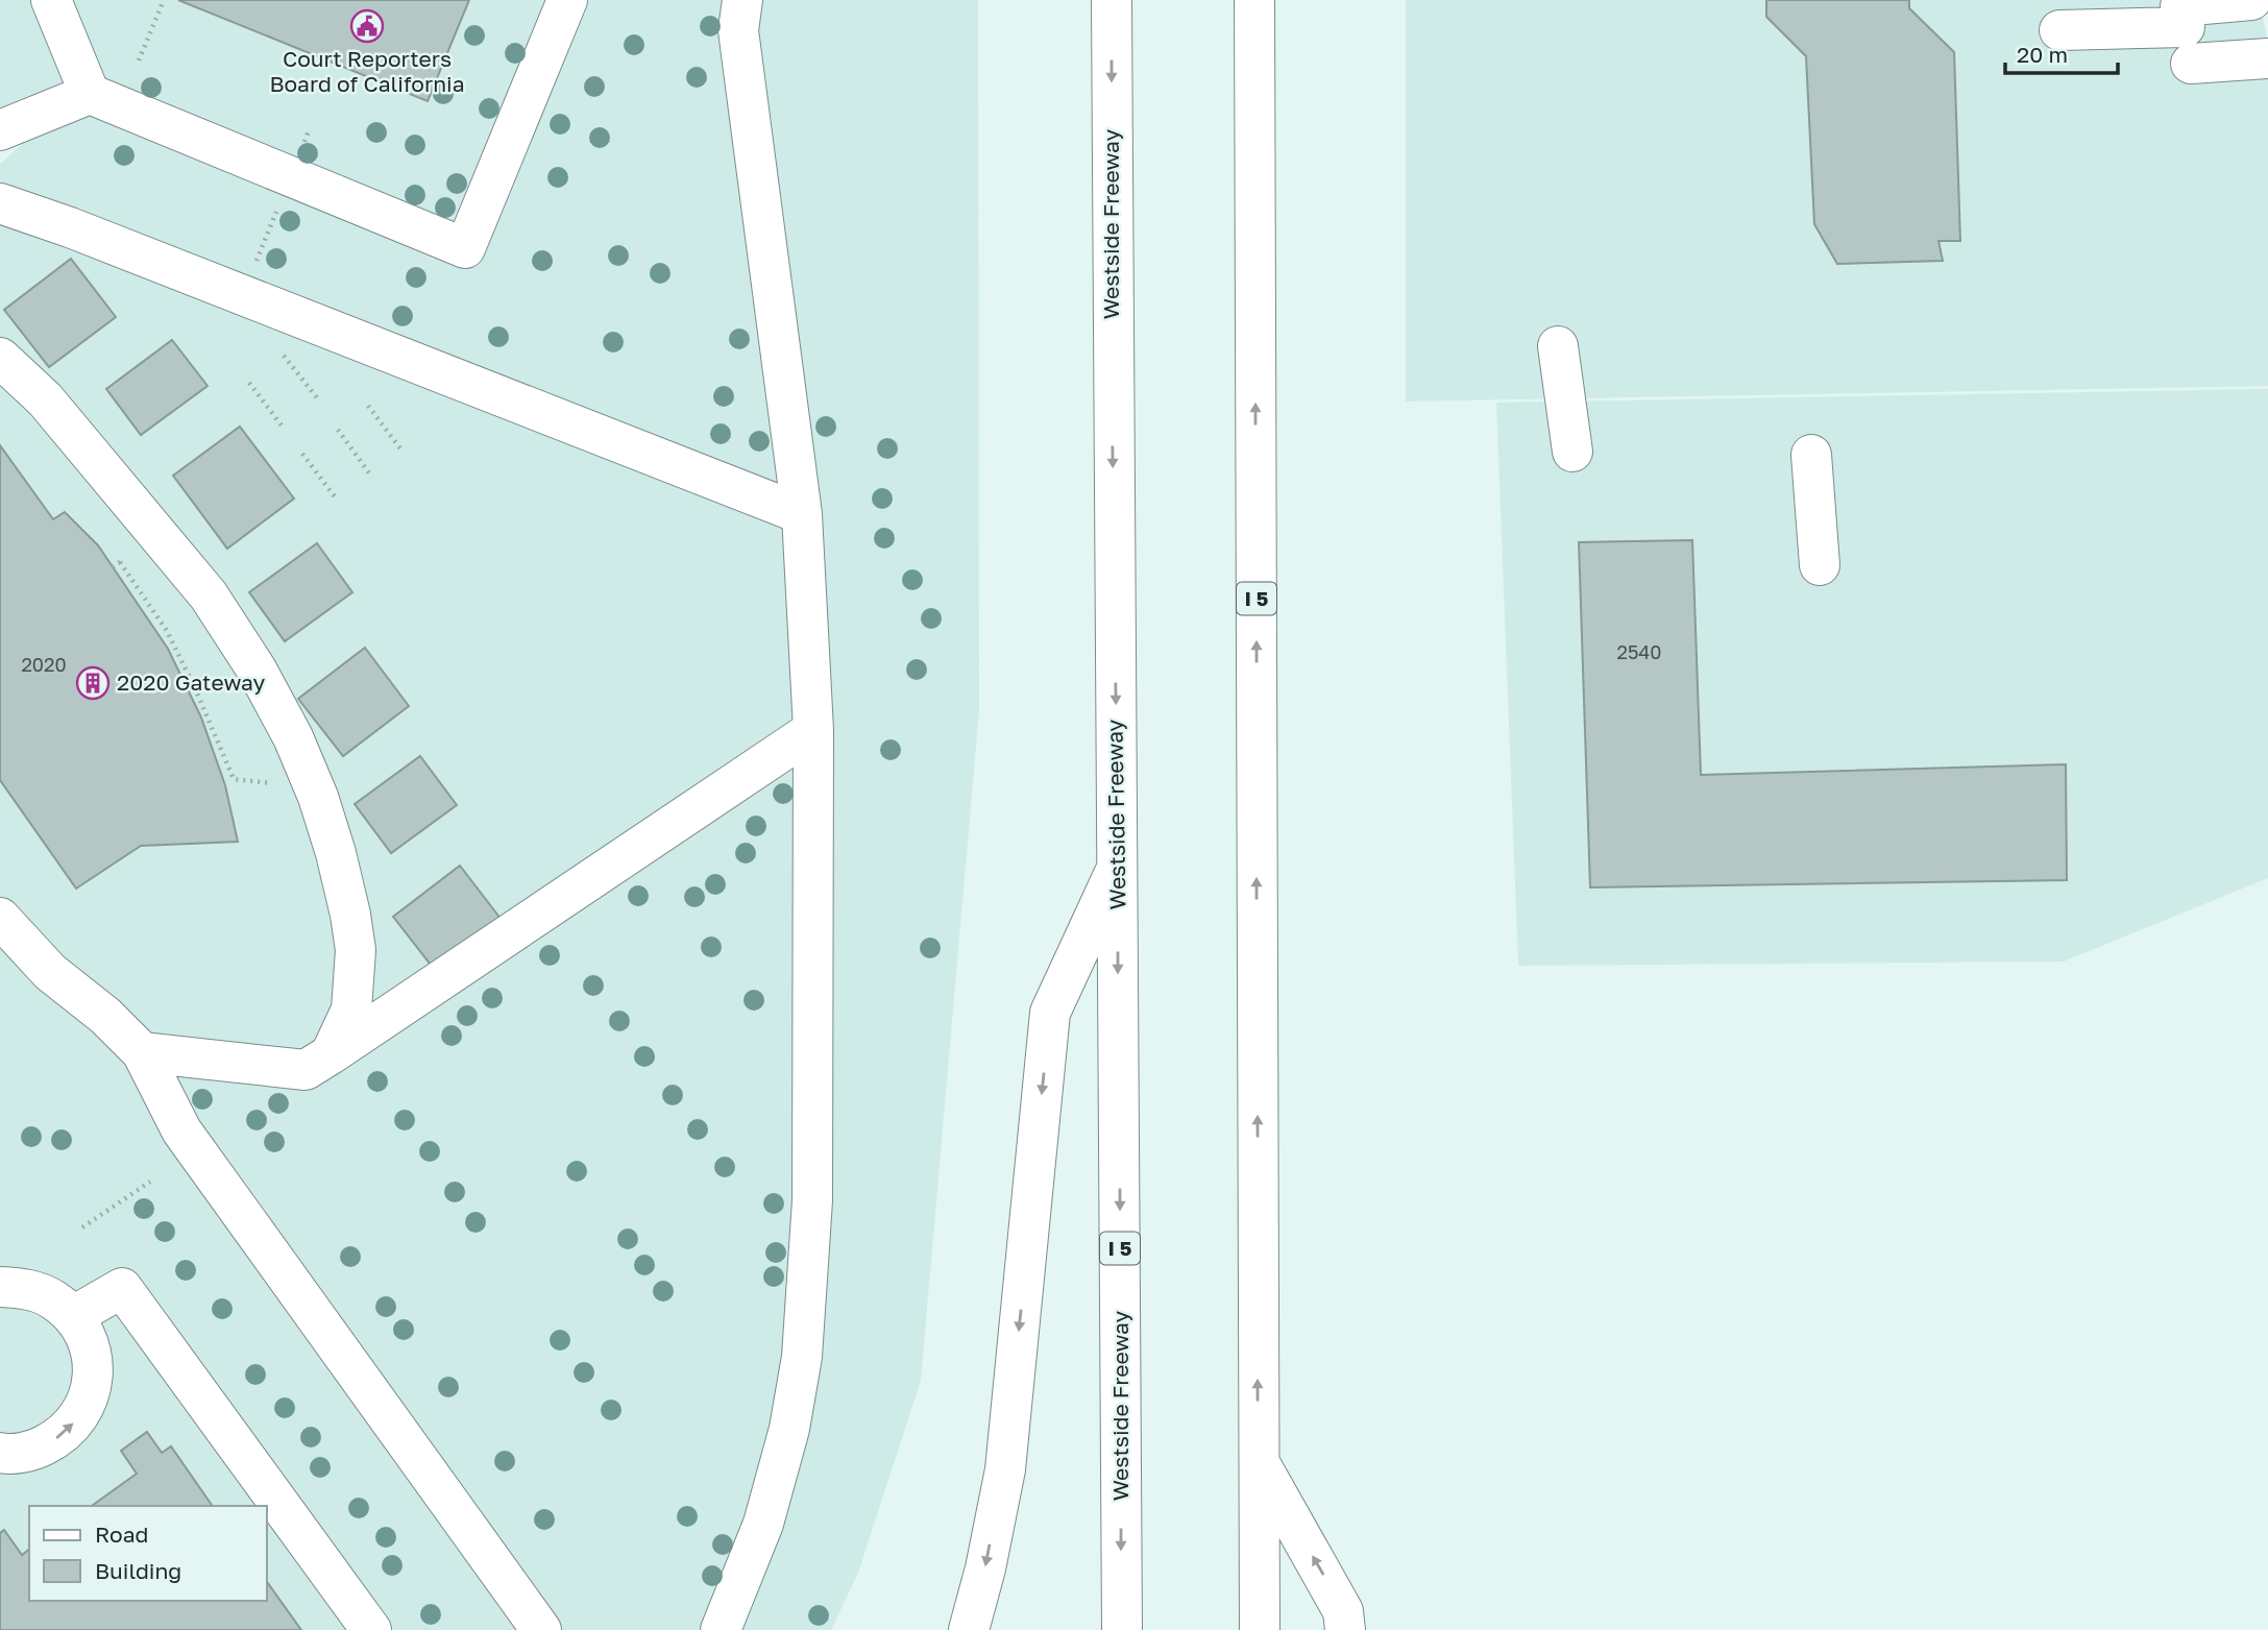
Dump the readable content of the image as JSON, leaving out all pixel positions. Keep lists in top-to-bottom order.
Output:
{
  "streets": {
    "main road": ["Westside Freeway", "I 5"]
  },
  "places": {
    "public building": ["Court Reporters Board of California"],
    "building": ["2020 Gateway"]
  },
  "house_numbers": ["2540", "2020"],
  "legend": ["Road", "Building"],
  "scale_bar": "20 m"
}
